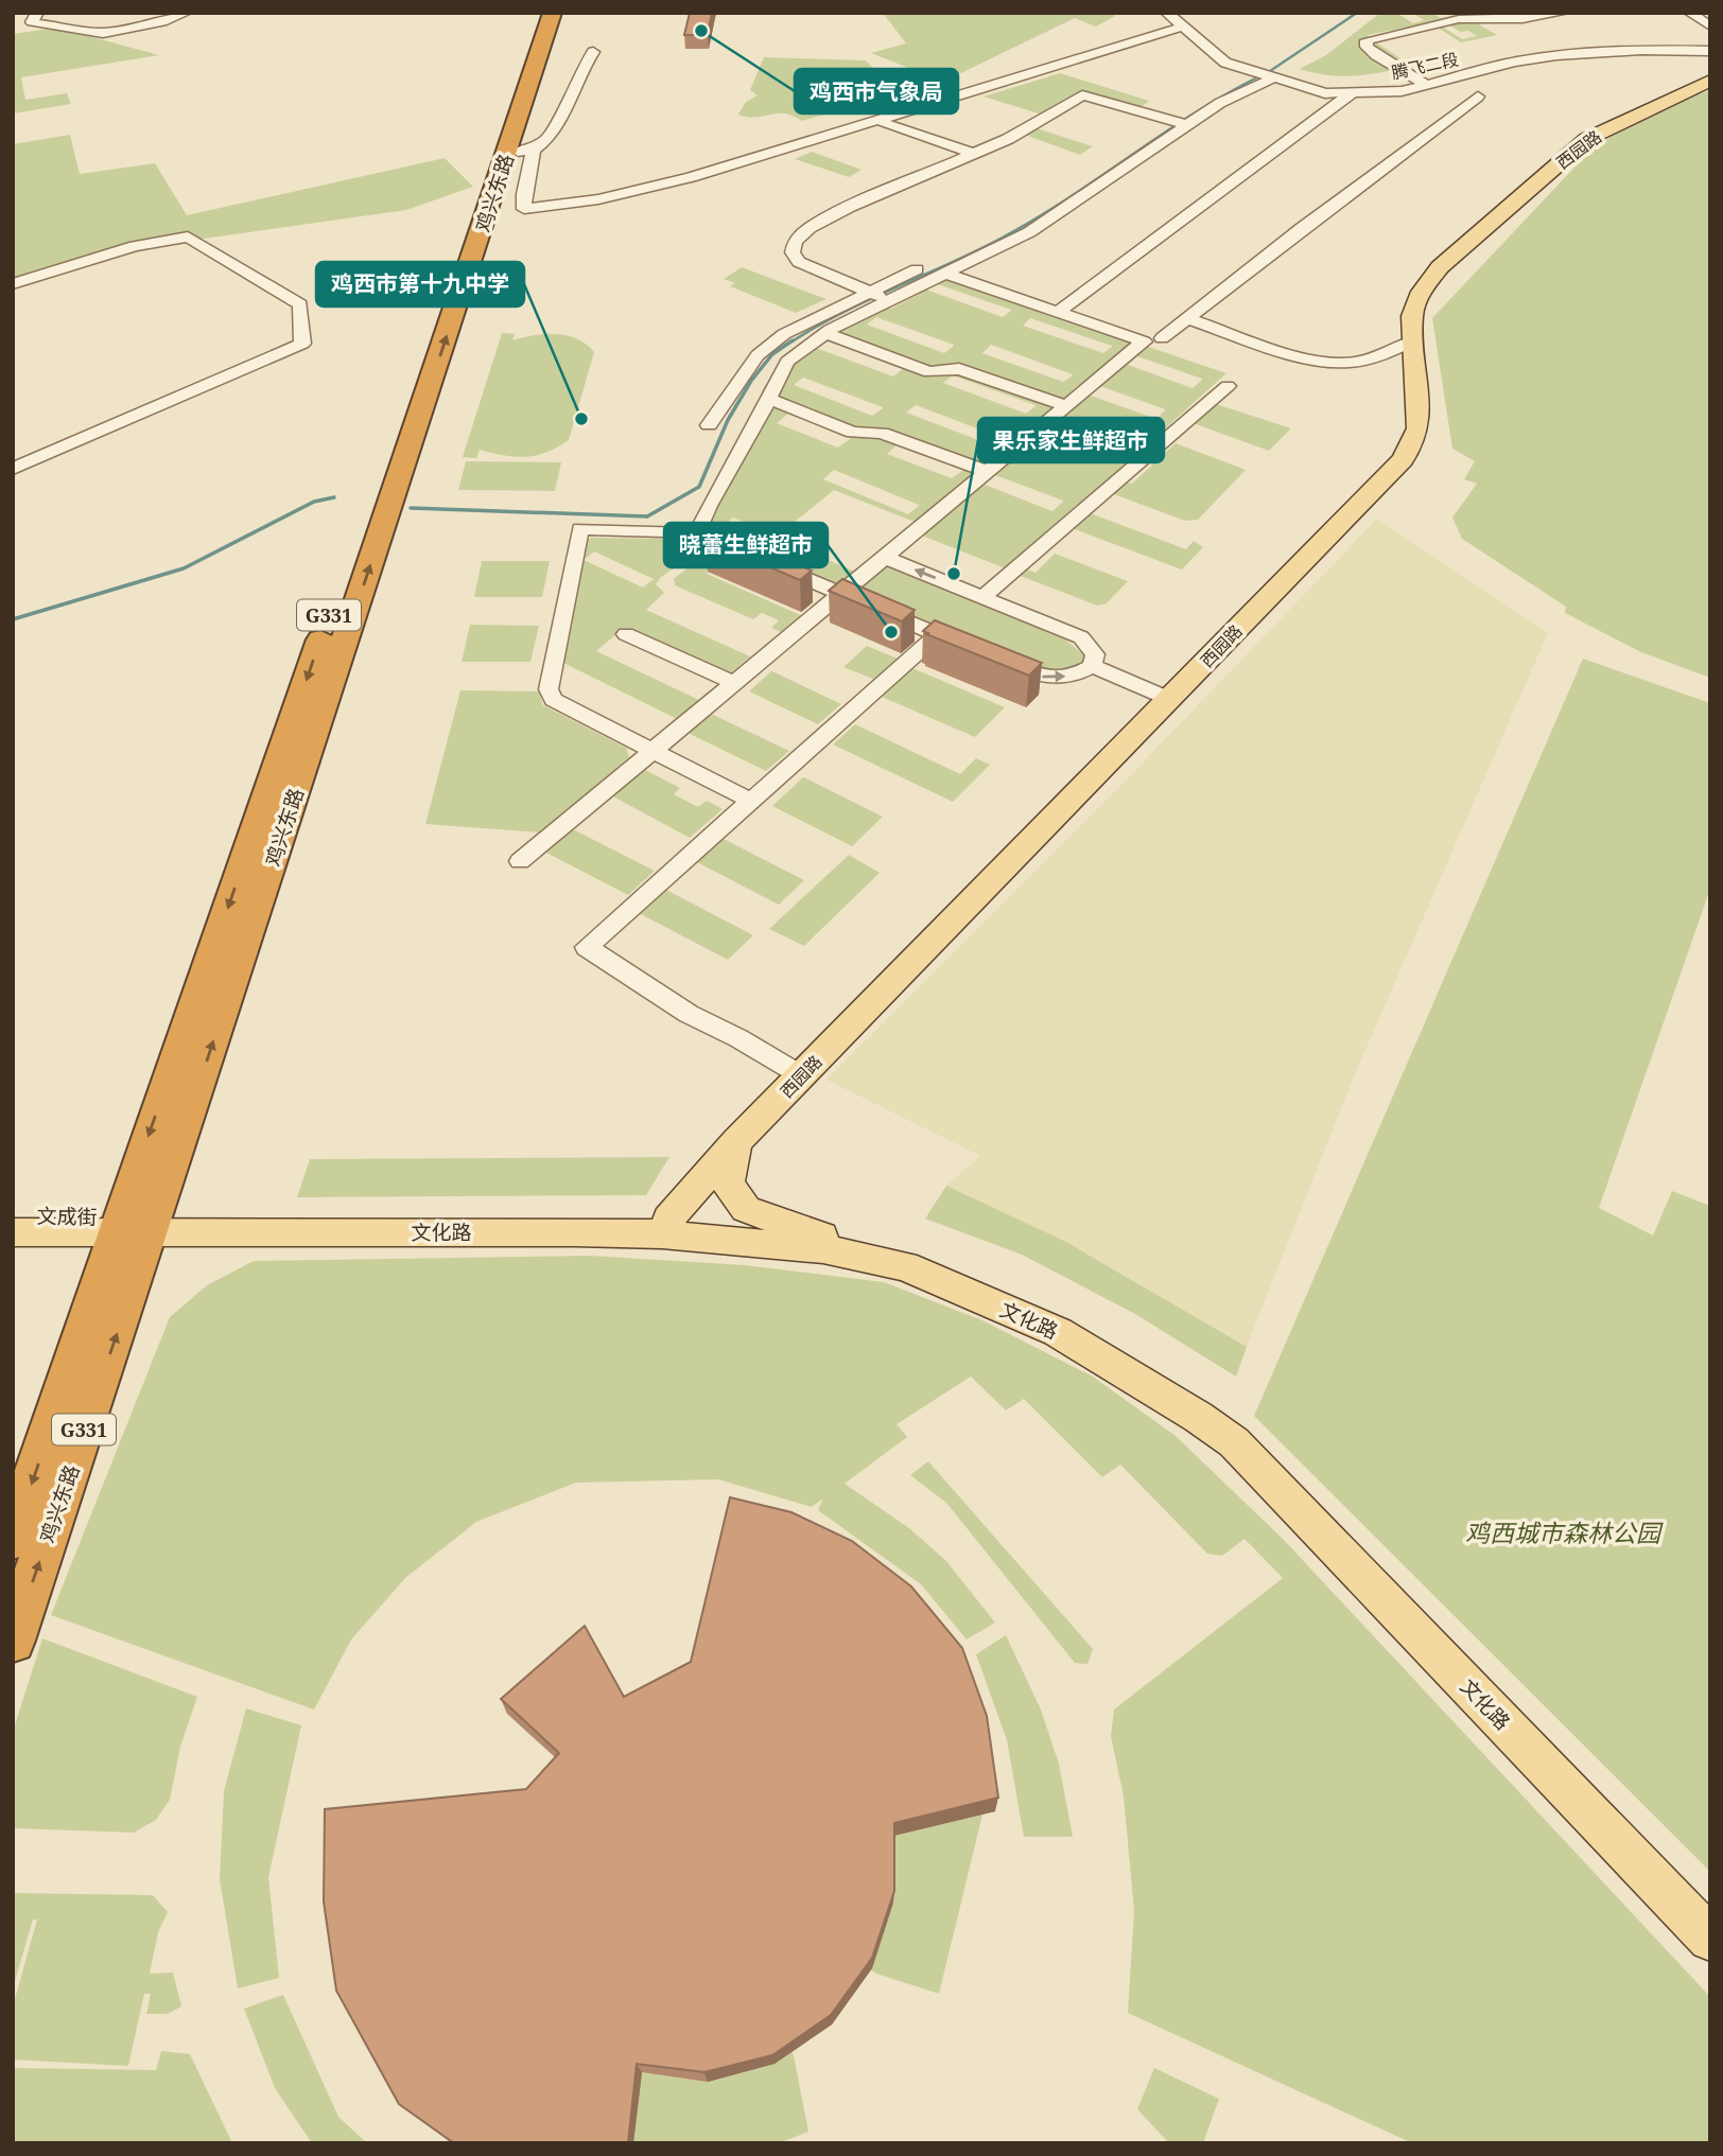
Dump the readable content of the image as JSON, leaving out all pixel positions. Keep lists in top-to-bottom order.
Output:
{
  "streets": {
    "highway": ["鸡兴东路", "G331"],
    "main road": ["西园路", "文成街", "文化路"],
    "street": ["腾飞二段"]
  },
  "crossings": [
    ["西园路", "文化路"],
    ["鸡兴东路", "文成街"],
    ["鸡兴东路", "文化路"],
    ["文成街", "文化路"]
  ],
  "parks": ["鸡西城市森林公园"],
  "places": [
    "鸡西市气象局",
    "鸡西市第十九中学",
    "果乐家生鲜超市",
    "晓蕾生鲜超市"
  ]
}
